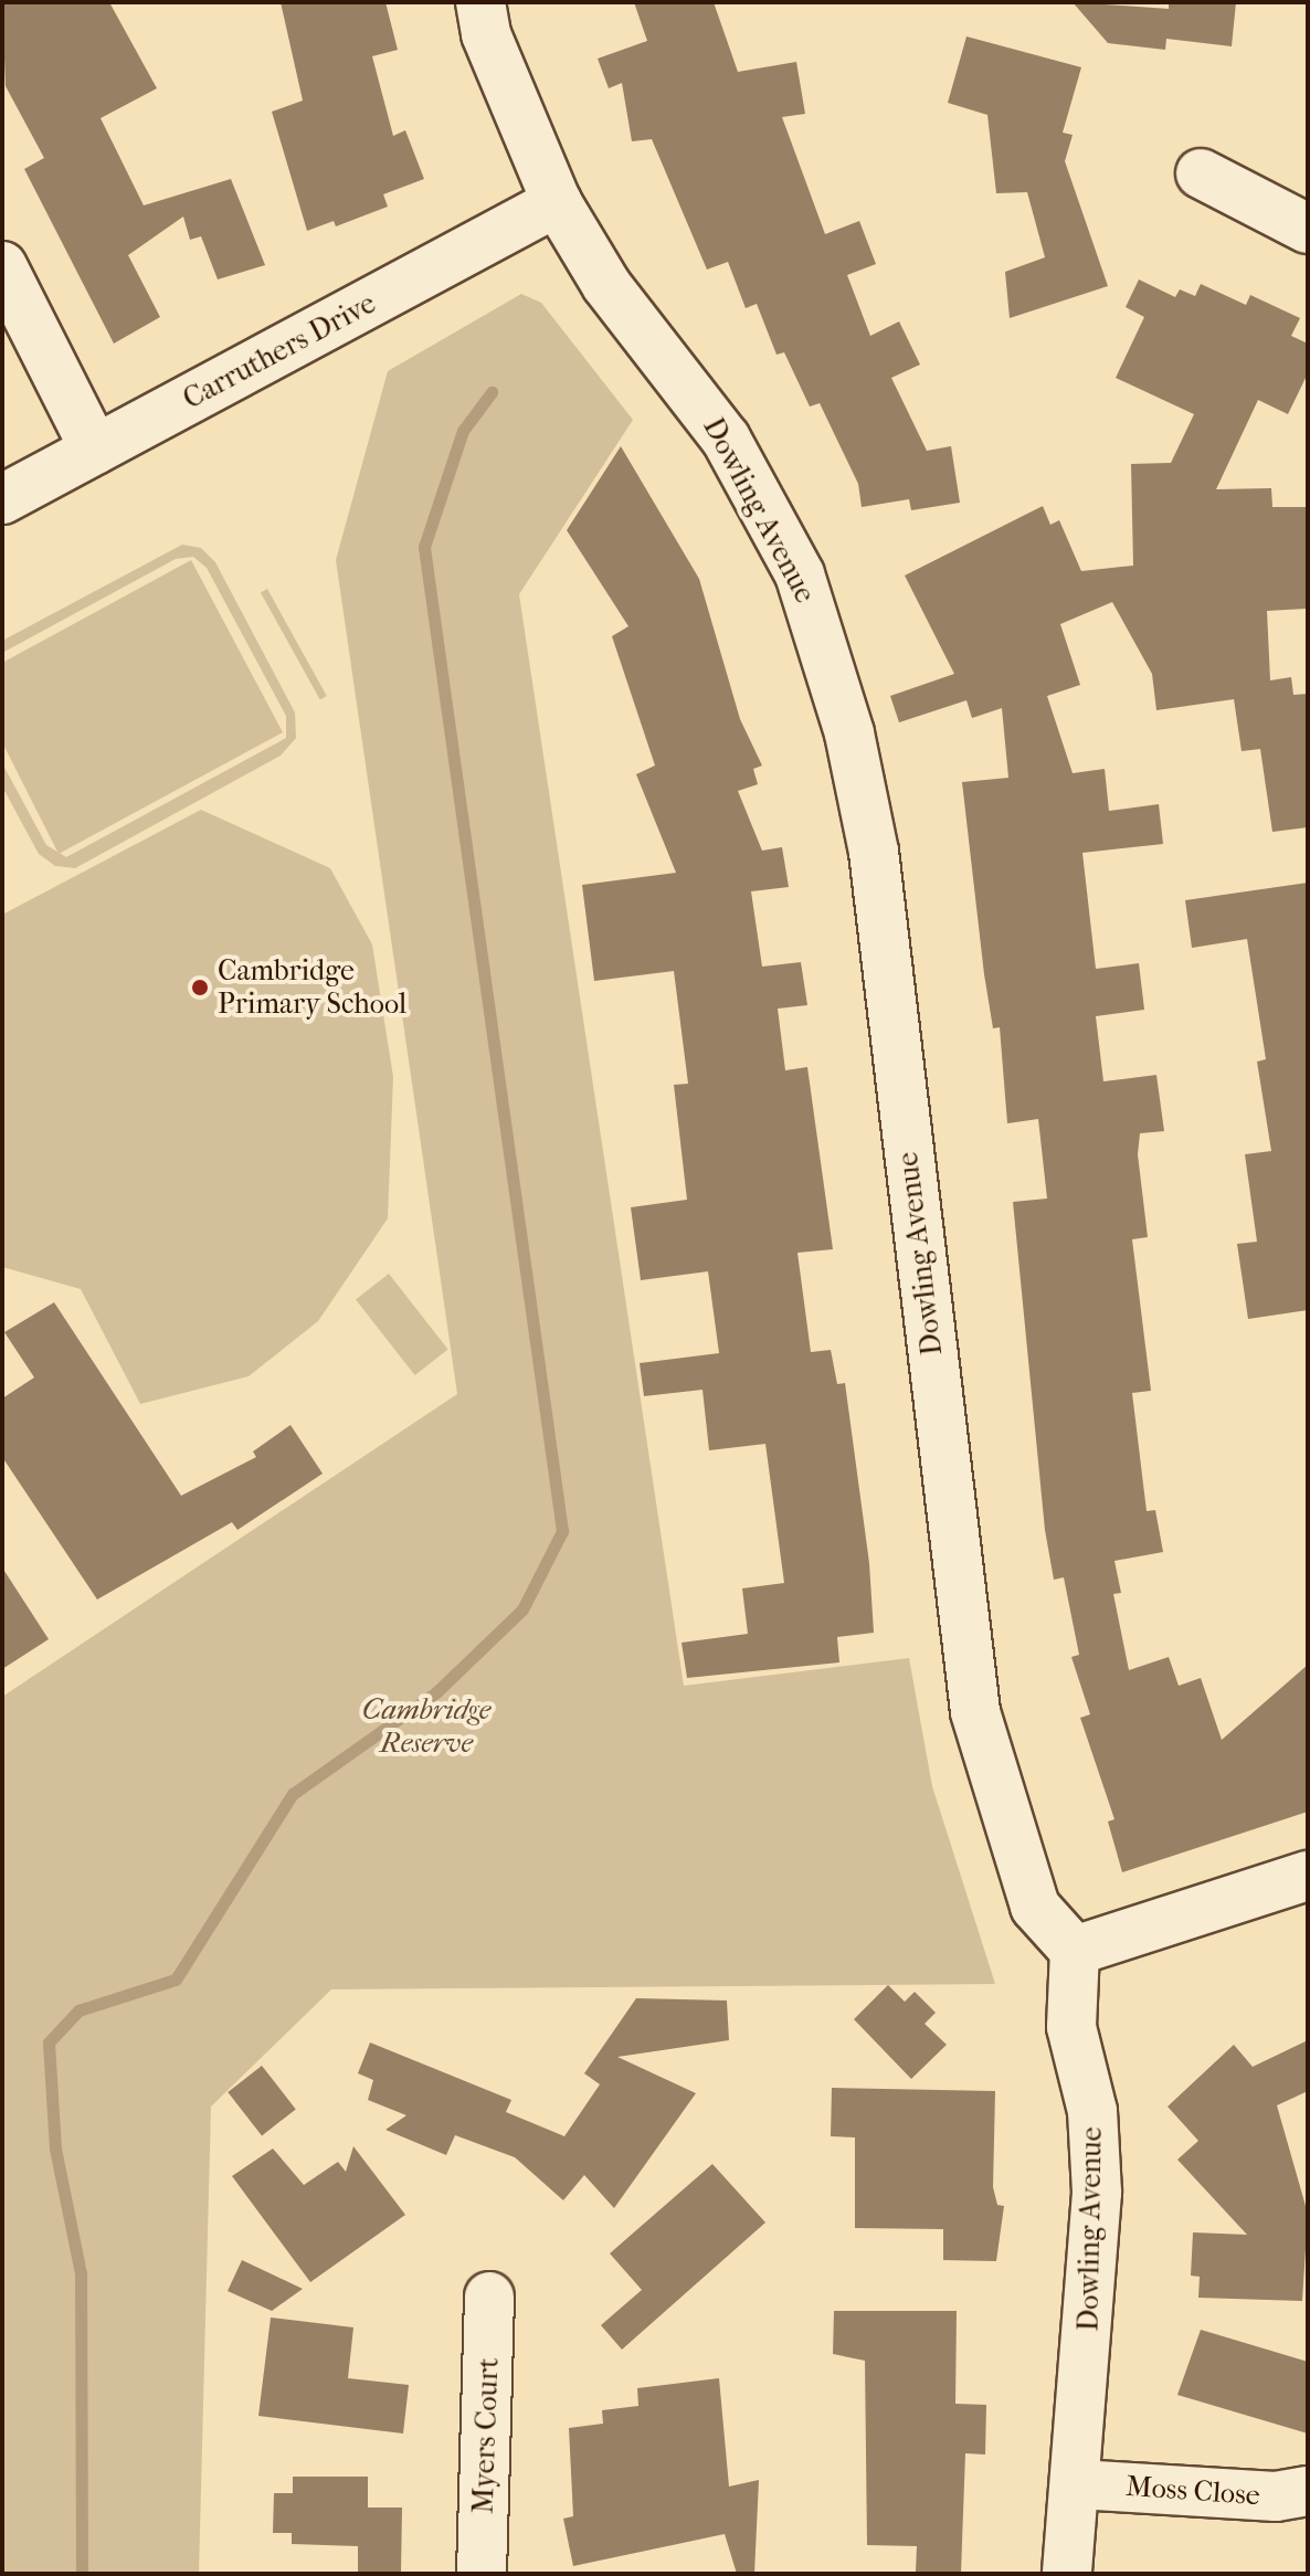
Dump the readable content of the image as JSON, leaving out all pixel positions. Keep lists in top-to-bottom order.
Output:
{
  "streets": {
    "street": [
      "Carruthers Drive",
      "Dowling Avenue",
      "Myers Court",
      "Moss Close"
    ]
  },
  "crossings": [
    ["Carruthers Drive", "Dowling Avenue"],
    ["Dowling Avenue", "Moss Close"]
  ],
  "parks": ["Cambridge Reserve"],
  "places": ["Cambridge Primary School"]
}
